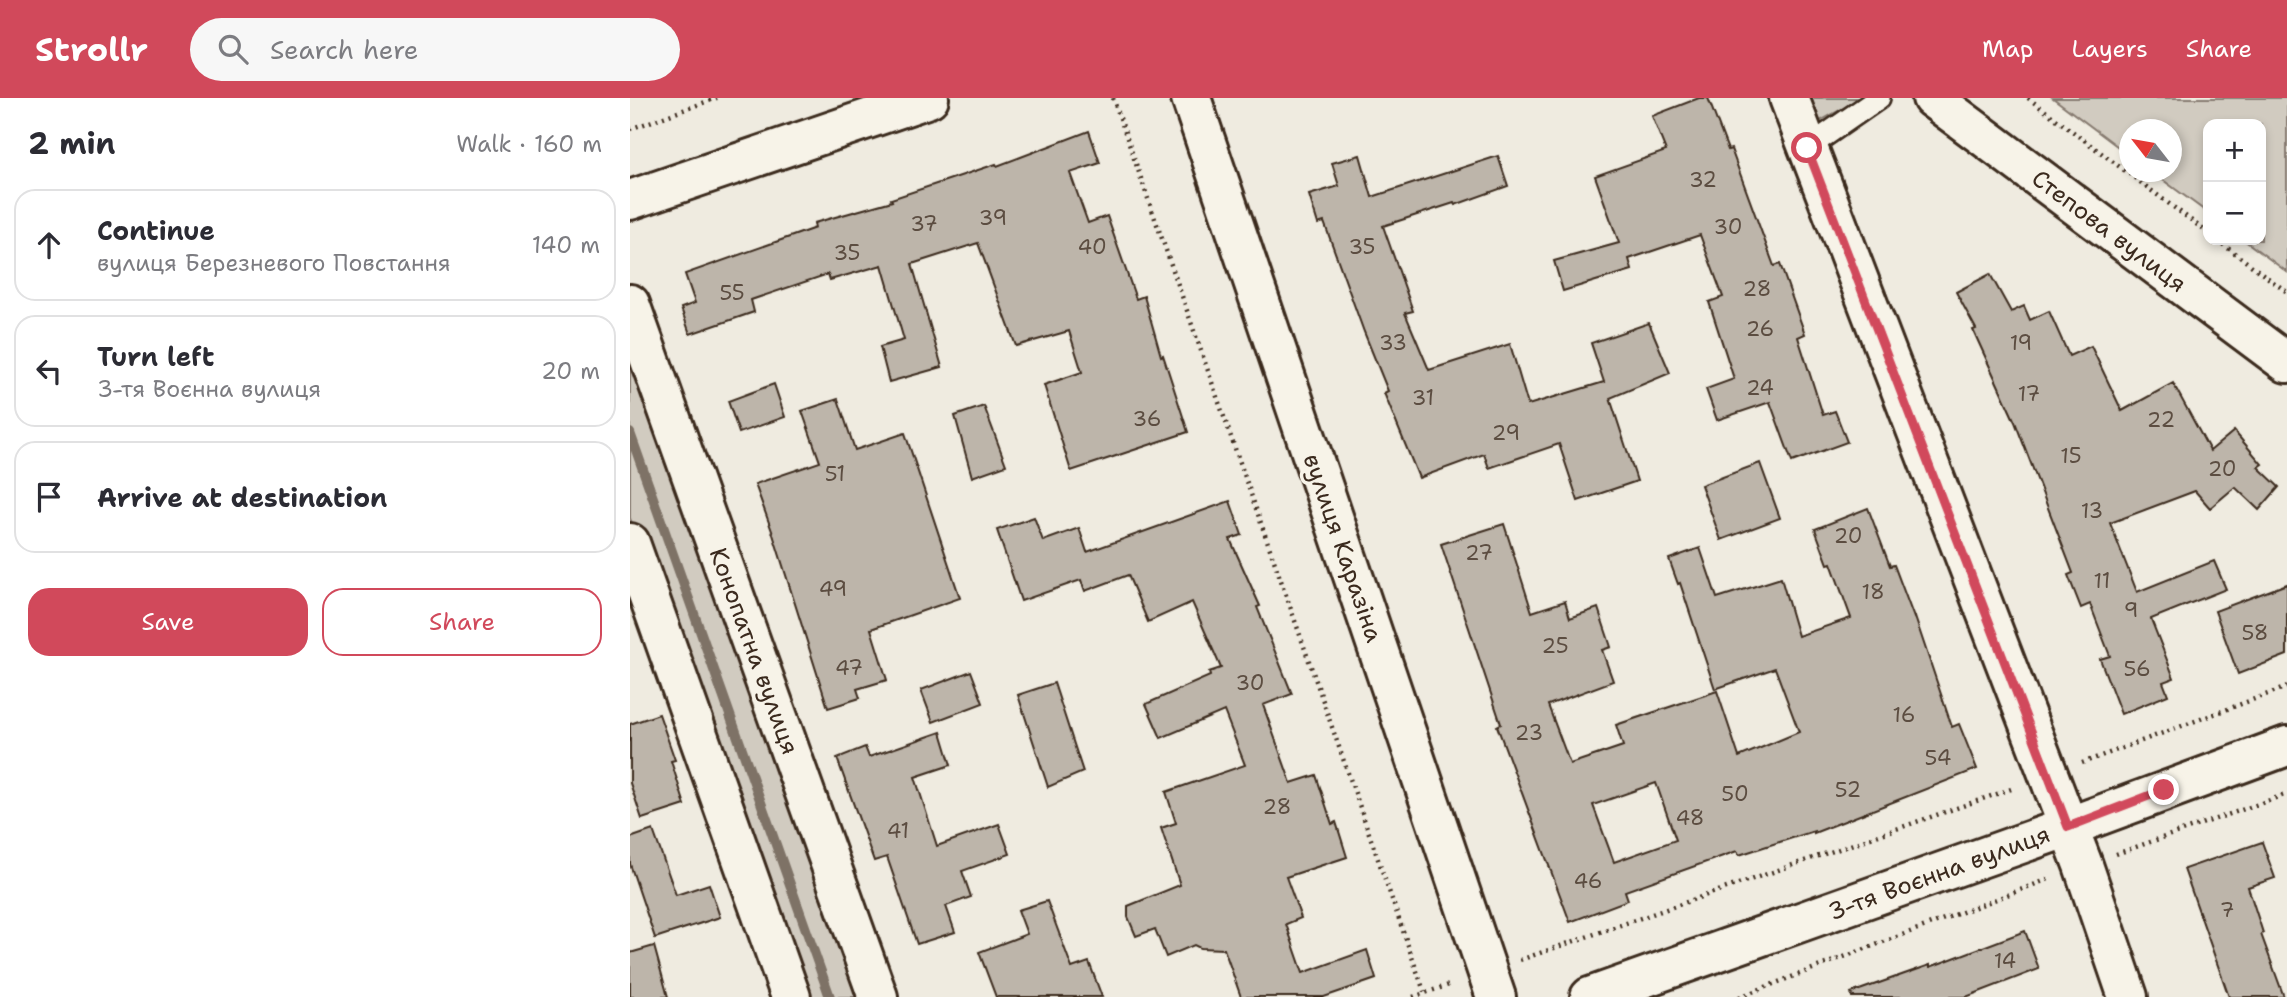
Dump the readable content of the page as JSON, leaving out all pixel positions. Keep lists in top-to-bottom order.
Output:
{
  "streets": {
    "street": [
      "Степова вулиця",
      "вулиця Каразіна",
      "Конопатна вулиця",
      "3-тя Воєнна вулиця"
    ]
  },
  "house_numbers": [
    "32",
    "39",
    "37",
    "30",
    "40",
    "35",
    "35",
    "28",
    "55",
    "26",
    "33",
    "19",
    "24",
    "17",
    "31",
    "36",
    "22",
    "29",
    "15",
    "20",
    "51",
    "13",
    "20",
    "27",
    "11",
    "49",
    "18",
    "9",
    "58",
    "25",
    "47",
    "56",
    "30",
    "16",
    "23",
    "54",
    "52",
    "50",
    "28",
    "48",
    "41",
    "46",
    "7",
    "14"
  ],
  "north": "top left",
  "page": {
    "header": "Strollr",
    "search": "Search here",
    "nav": ["Map", "Layers", "Share"],
    "heading": ["2 min", "Walk · 160 m"],
    "map_buttons": ["+", "−"],
    "list": [
      ["Continue", "вулиця Березневого Повстання", "140 m"],
      ["Turn left", "3-тя Воєнна вулиця", "20 m"],
      "Arrive at destination"
    ],
    "buttons": ["Save", "Share"]
  }
}
